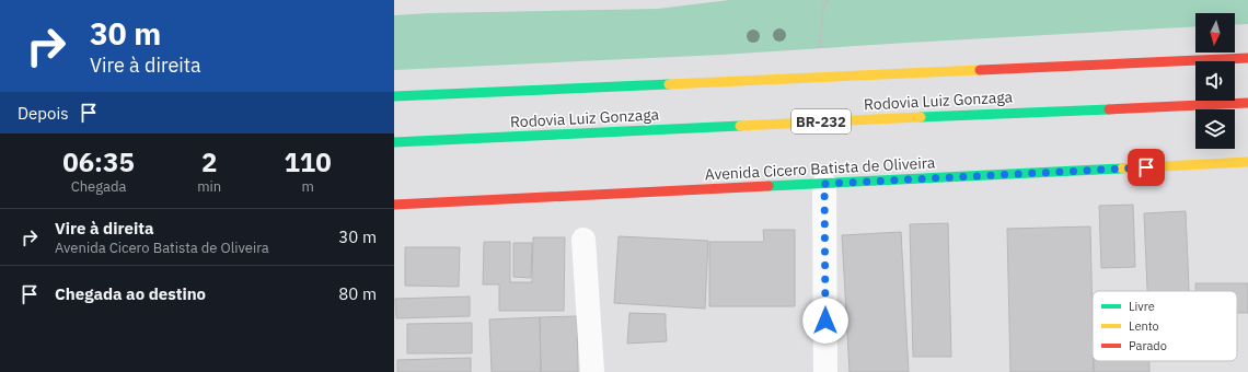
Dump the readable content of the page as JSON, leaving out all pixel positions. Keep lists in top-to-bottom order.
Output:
{
  "streets": {
    "main road": ["Rodovia Luiz Gonzaga", "BR-232", "Avenida Cicero Batista de Oliveira"]
  },
  "legend": ["Livre", "Lento", "Parado"],
  "north": "bottom",
  "page": {
    "turn": ["30 m", "Vire à direita"],
    "then": "Depois",
    "eta": [
      "06:35",
      "Chegada",
      "2",
      "min",
      "110",
      "m"
    ],
    "list": [
      {
        "name": "Vire à direita",
        "note": "Avenida Cicero Batista de Oliveira",
        "value": "30 m"
      },
      {
        "name": "Chegada ao destino",
        "value": "80 m"
      }
    ]
  }
}
